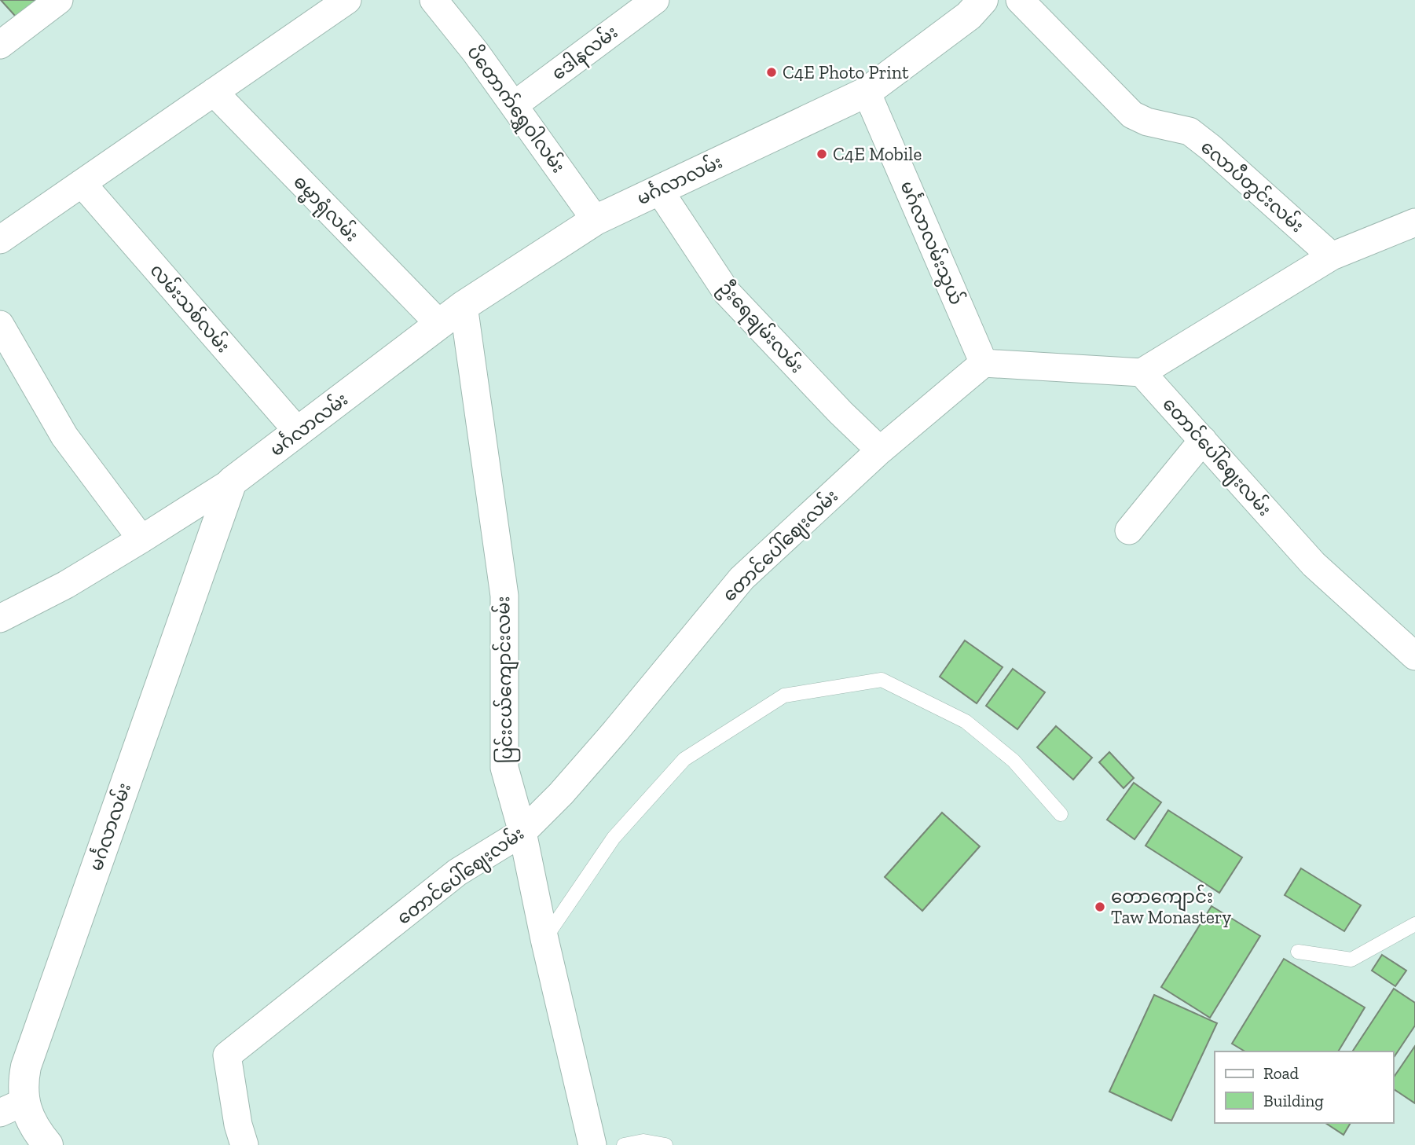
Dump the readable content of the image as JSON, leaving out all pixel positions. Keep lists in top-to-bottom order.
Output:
{
  "streets": {
    "street": [
      "ဒေါနလမ်း",
      "ပိတောက်ရွှေဝါလမ်း",
      "မင်္ဂလာလမ်း",
      "လောပီတွင်းလမ်း",
      "ဓမ္မာရုံလမ်း",
      "မင်္ဂလာလမ်းသွယ်",
      "လမ်းသစ်လမ်း",
      "ဦးရေချမ်းလမ်း",
      "တောင်ပေါ်ဈေးလမ်း",
      "ပြင်းငယ်ကျောင်းလမ်း"
    ]
  },
  "crossings": [
    ["ဒေါနလမ်း", "ပိတောက်ရွှေဝါလမ်း"],
    ["ပိတောက်ရွှေဝါလမ်း", "မင်္ဂလာလမ်း"],
    ["မင်္ဂလာလမ်း", "ဓမ္မာရုံလမ်း"],
    ["မင်္ဂလာလမ်း", "မင်္ဂလာလမ်းသွယ်"],
    ["မင်္ဂလာလမ်း", "လမ်းသစ်လမ်း"],
    ["မင်္ဂလာလမ်း", "ဦးရေချမ်းလမ်း"],
    ["မင်္ဂလာလမ်း", "ပြင်းငယ်ကျောင်းလမ်း"],
    ["မင်္ဂလာလမ်းသွယ်", "တောင်ပေါ်ဈေးလမ်း"],
    ["ဦးရေချမ်းလမ်း", "တောင်ပေါ်ဈေးလမ်း"],
    ["တောင်ပေါ်ဈေးလမ်း", "ပြင်းငယ်ကျောင်းလမ်း"]
  ],
  "places": ["C4E Photo Print", "C4E Mobile", "တောကျောင်း Taw Monastery"],
  "legend": ["Road", "Building"]
}
